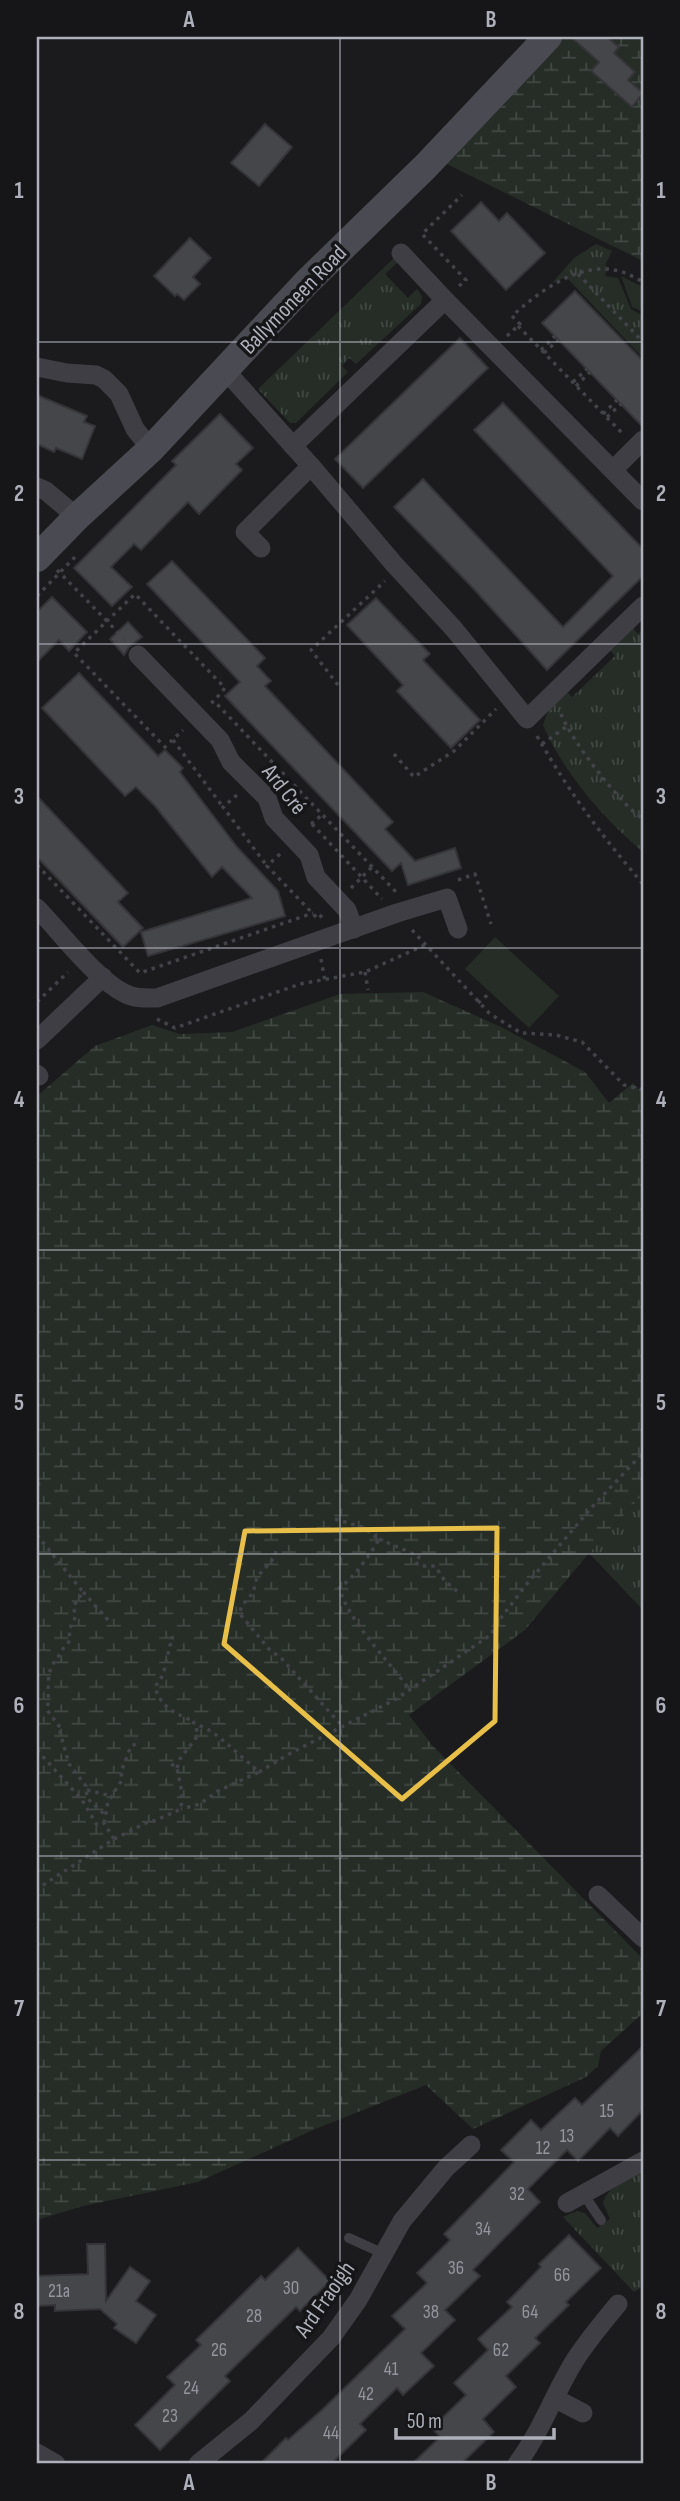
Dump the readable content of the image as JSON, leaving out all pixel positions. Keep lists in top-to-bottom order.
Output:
{
  "streets": {
    "street": ["Ballymoneen Road", "Ard Cré", "Ard Fraoigh"]
  },
  "house_numbers": [
    "15",
    "13",
    "12",
    "32",
    "34",
    "36",
    "66",
    "30",
    "21a",
    "38",
    "64",
    "28",
    "26",
    "62",
    "41",
    "24",
    "42",
    "23",
    "44"
  ],
  "scale_bar": "50 m",
  "grid": {
    "columns": ["A", "B"],
    "rows": [
      "1",
      "2",
      "3",
      "4",
      "5",
      "6",
      "7",
      "8"
    ]
  }
}
